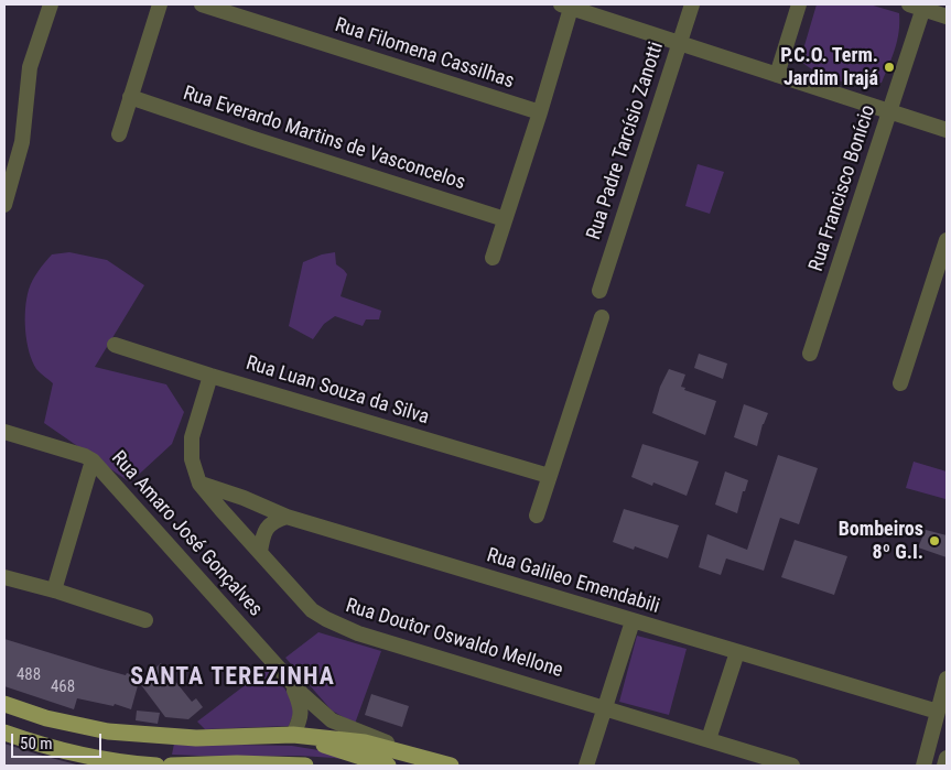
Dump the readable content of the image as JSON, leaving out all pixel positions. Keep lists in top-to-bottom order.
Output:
{
  "streets": {
    "street": [
      "Rua Filomena Cassilhas",
      "Rua Everardo Martins de Vasconcelos",
      "Rua Padre Tarcísio Zanotti",
      "Rua Francisco Bonício",
      "Rua Luan Souza da Silva",
      "Rua Amaro José Gonçalves",
      "Rua Galileo Emendabili",
      "Rua Doutor Oswaldo Mellone"
    ]
  },
  "crossings": [
    ["Rua Luan Souza da Silva", "Rua Doutor Oswaldo Mellone"],
    ["Rua Galileo Emendabili", "Rua Doutor Oswaldo Mellone"]
  ],
  "districts": ["SANTA TEREZINHA"],
  "places": ["P.C.O. Term. Jardim Irajá", "Bombeiros 8º G.I."],
  "house_numbers": ["488", "468"],
  "scale_bar": "50 m"
}
